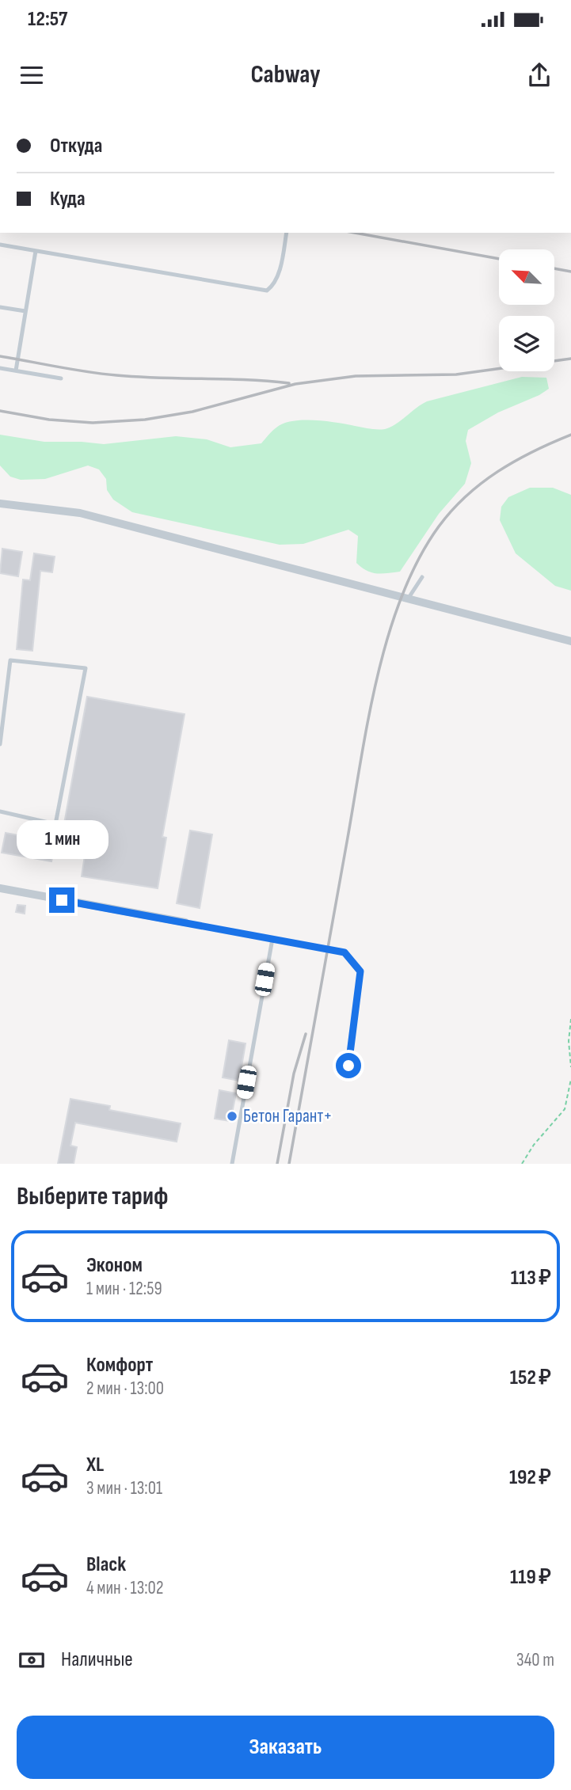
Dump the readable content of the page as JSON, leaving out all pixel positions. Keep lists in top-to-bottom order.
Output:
{
  "places": ["Бетон Гарант+"],
  "north": "top left",
  "page": {
    "status": "12:57",
    "header": "Cabway",
    "banner": ["Откуда", "Куда"],
    "bubble": "1 мин",
    "heading": "Выберите тариф",
    "list": [
      {
        "name": "Эконом",
        "note": "1 мин · 12:59",
        "value": "113 ₽"
      },
      {
        "name": "Комфорт",
        "note": "2 мин · 13:00",
        "value": "152 ₽"
      },
      {
        "name": "XL",
        "note": "3 мин · 13:01",
        "value": "192 ₽"
      },
      {
        "name": "Black",
        "note": "4 мин · 13:02",
        "value": "119 ₽"
      }
    ],
    "pay": ["Наличные", "340 m"],
    "buttons": "Заказать"
  }
}
